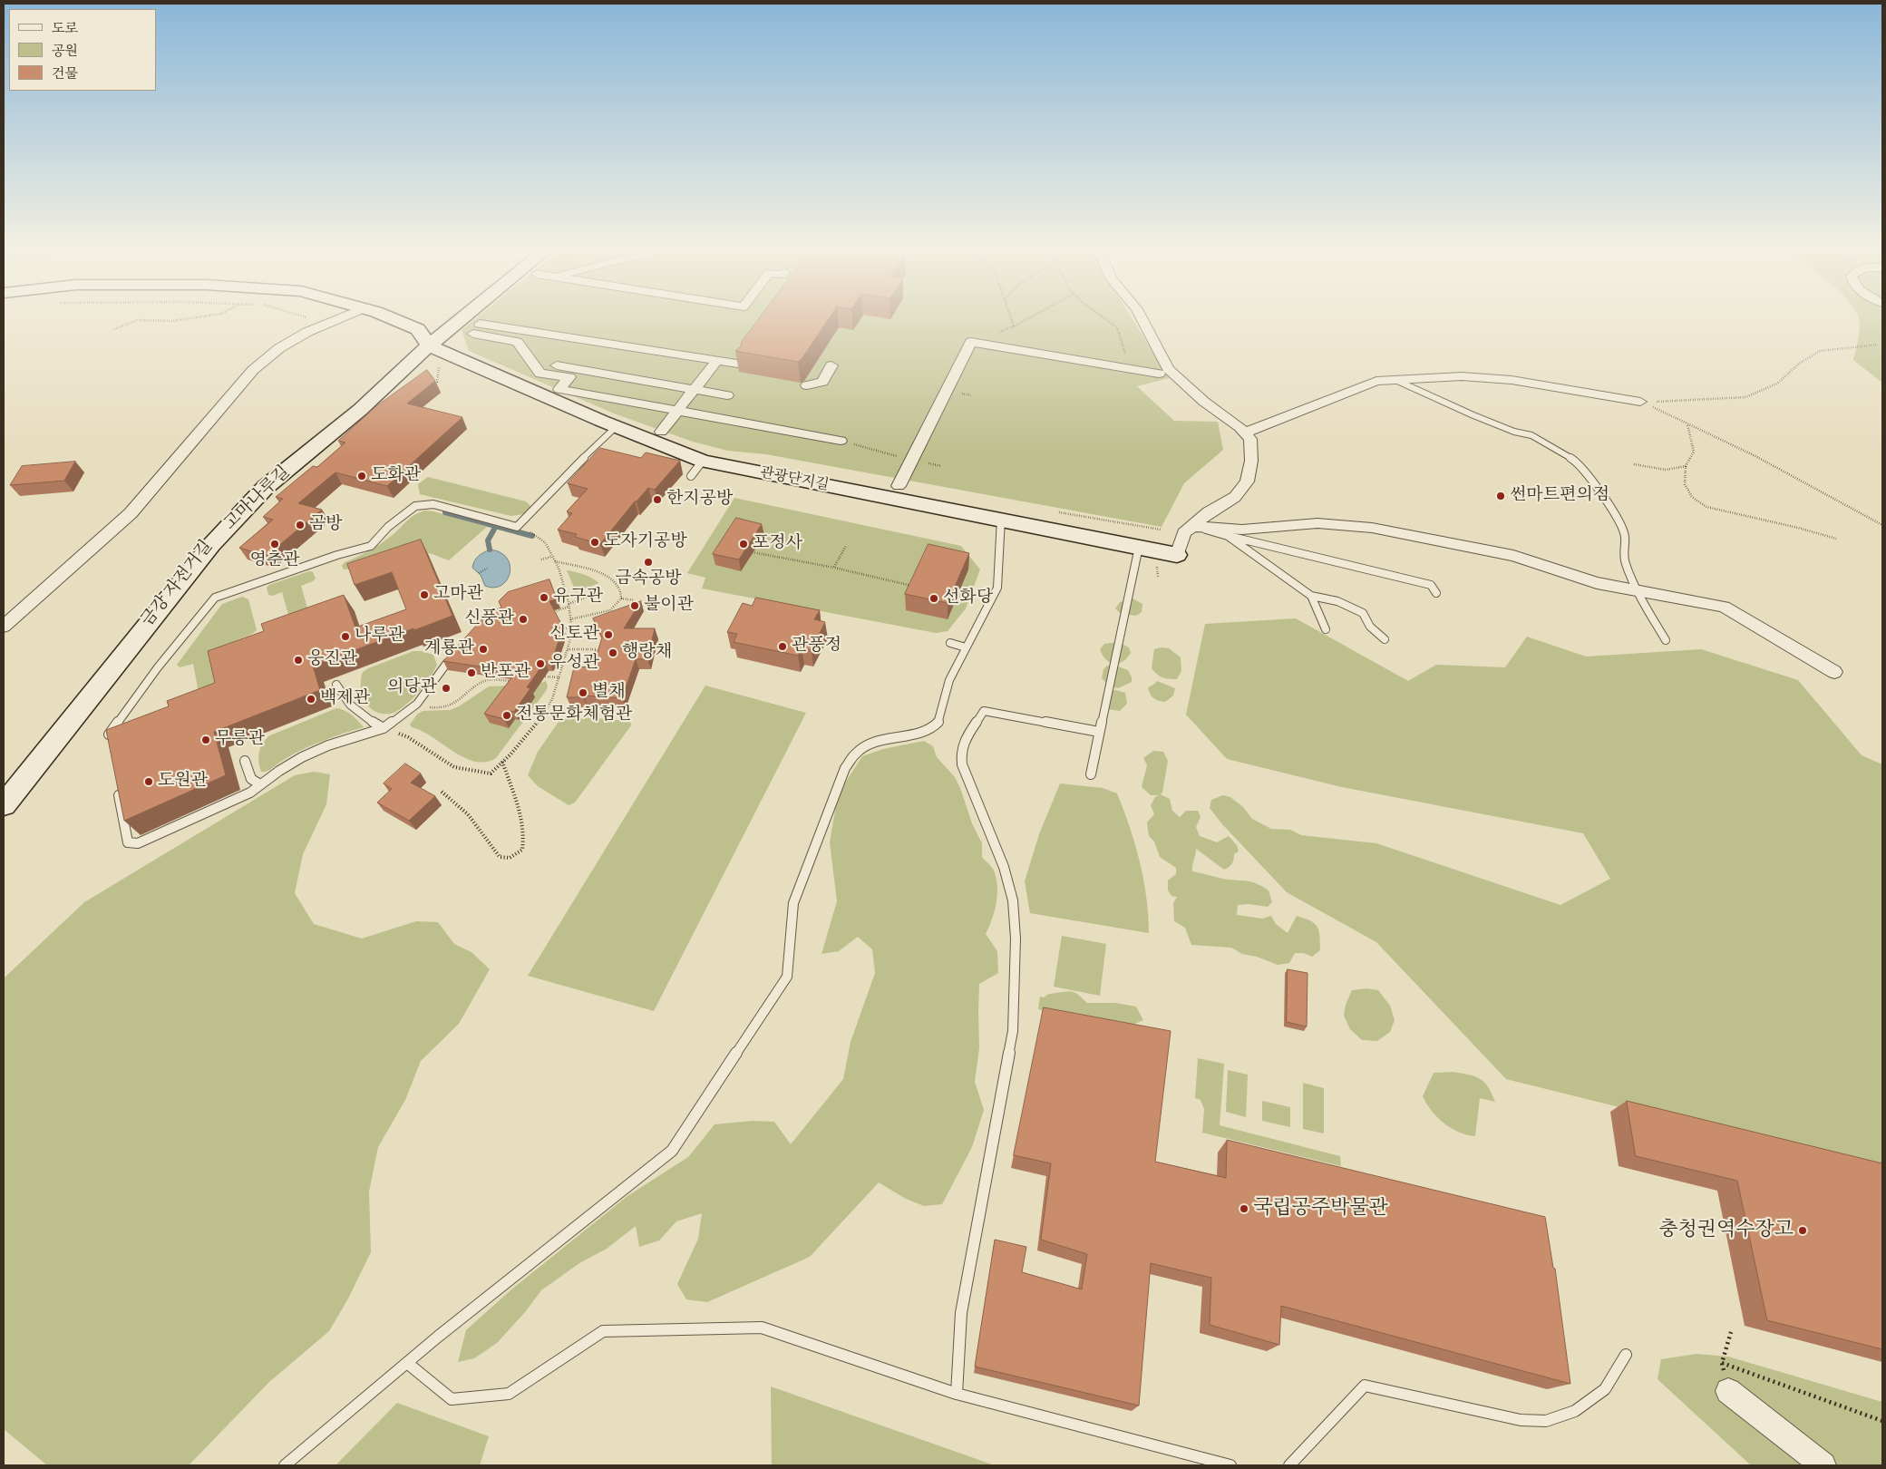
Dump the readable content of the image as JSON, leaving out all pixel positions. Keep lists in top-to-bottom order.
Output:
{
  "streets": {
    "main road": ["관광단지길", "고마나루길"]
  },
  "crossings": [
    ["관광단지길", "고마나루길"]
  ],
  "places": [
    "도화관",
    "썬마트편의점",
    "한지공방",
    "곰방",
    "도자기공방",
    "영춘관",
    "포정사",
    "금속공방",
    "고마관",
    "유구관",
    "선화당",
    "불이관",
    "신풍관",
    "신토관",
    "나루관",
    "관풍정",
    "계룡관",
    "행랑채",
    "웅진관",
    "우성관",
    "반포관",
    "의당관",
    "별채",
    "백제관",
    "전통문화체험관",
    "무릉관",
    "도원관",
    "국립공주박물관",
    "충청권역수장고"
  ],
  "legend": ["도로", "공원", "건물"]
}
